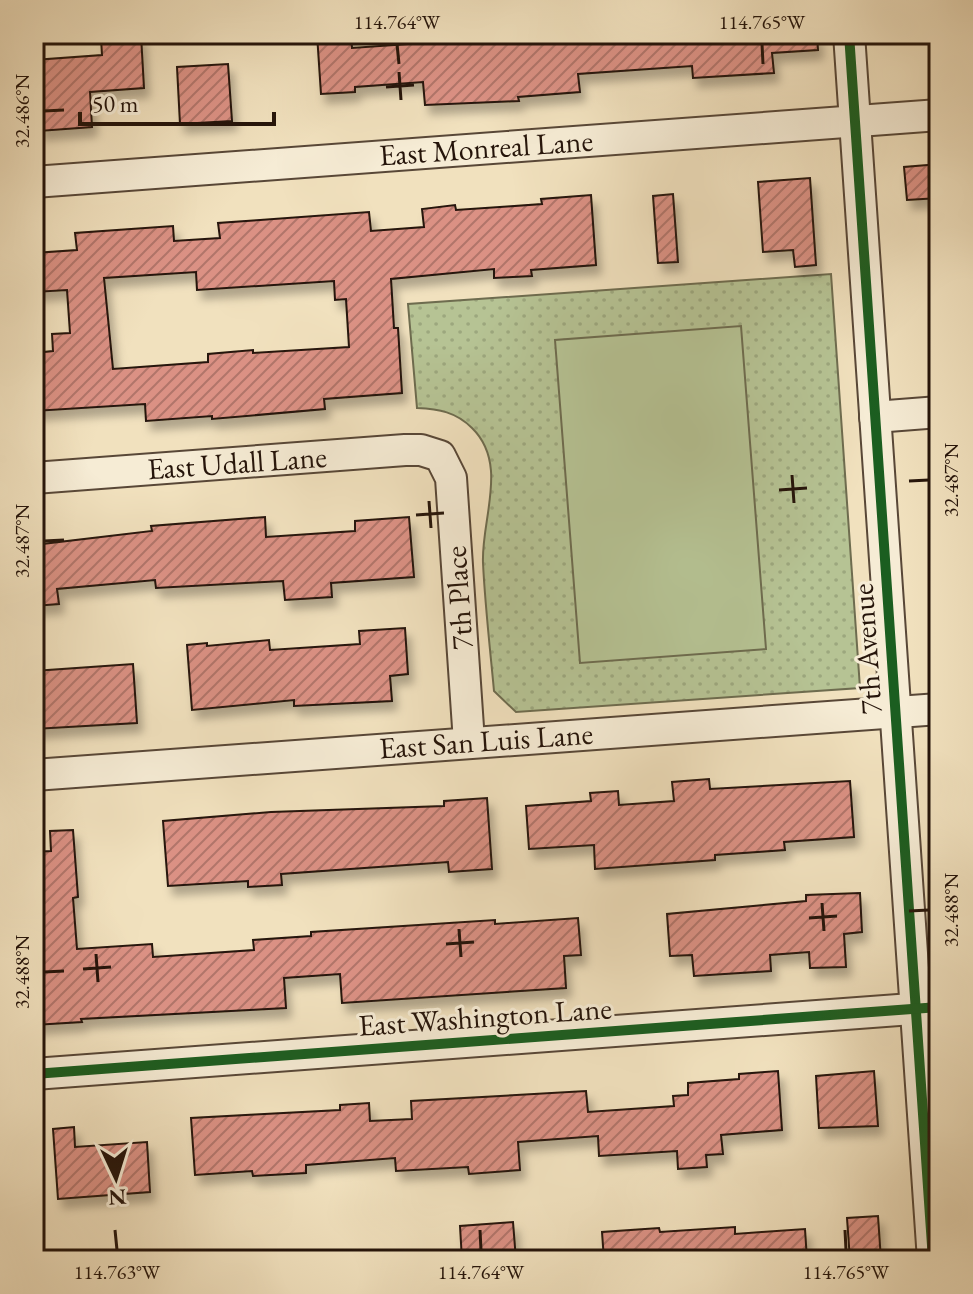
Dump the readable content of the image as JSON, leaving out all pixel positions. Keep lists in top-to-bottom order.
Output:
{
  "streets": {
    "street": [
      "East Monreal Lane",
      "East Udall Lane",
      "7th Place",
      "7th Avenue",
      "East San Luis Lane",
      "East Washington Lane"
    ]
  },
  "crossings": [
    ["East Monreal Lane", "7th Avenue"],
    ["East Udall Lane", "7th Place"],
    ["7th Place", "East San Luis Lane"],
    ["7th Avenue", "East San Luis Lane"],
    ["7th Avenue", "East Washington Lane"]
  ],
  "scale_bar": "50 m",
  "north": "bottom",
  "coordinates": [
    "114.764°W",
    "114.765°W",
    "32.486°N",
    "32.487°N",
    "32.488°N",
    "114.763°W"
  ]
}
